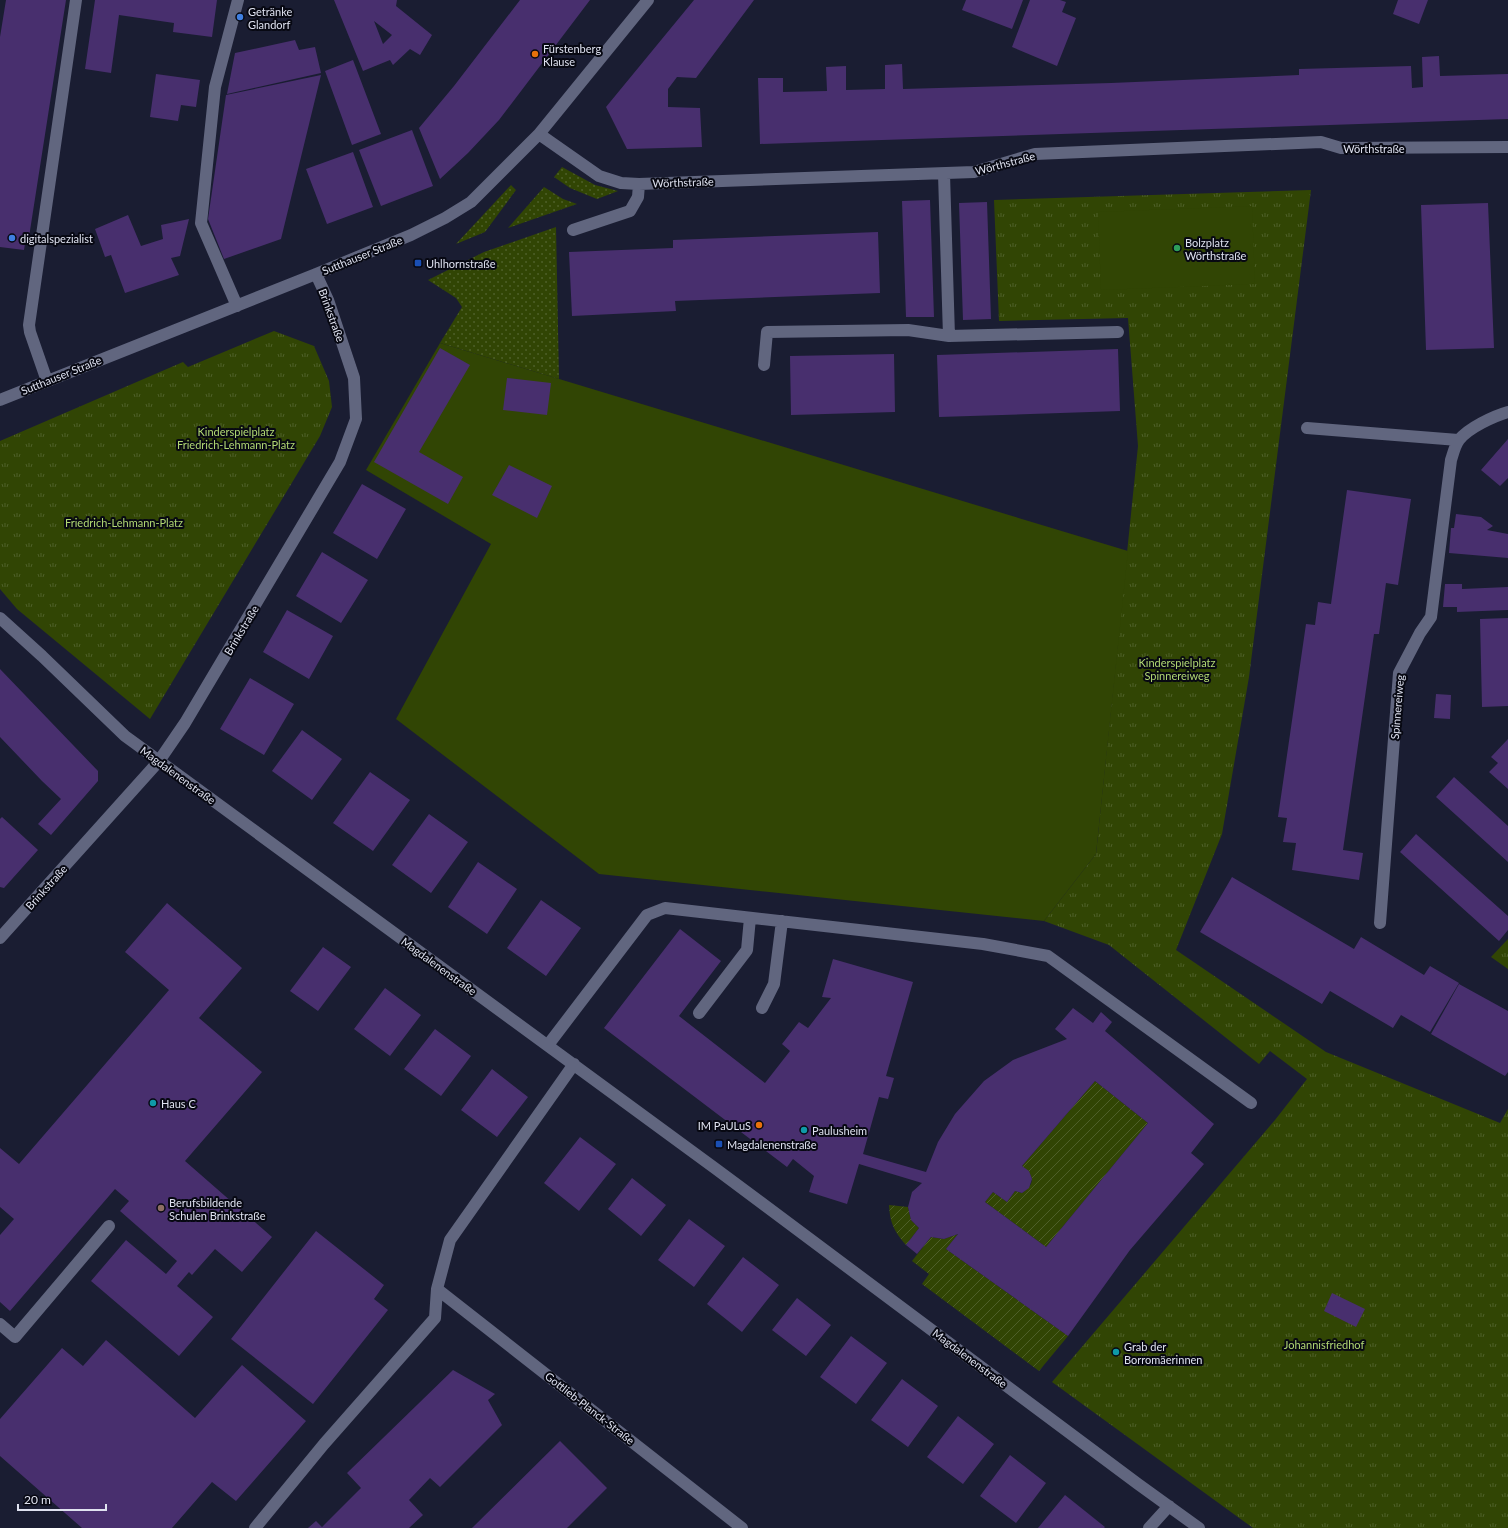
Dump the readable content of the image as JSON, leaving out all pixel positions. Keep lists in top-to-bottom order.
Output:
{
  "streets": {
    "street": [
      "Wörthstraße",
      "Sutthauser Straße",
      "Brinkstraße",
      "Spinnereiweg",
      "Magdalenenstraße",
      "Gottlieb-Planck-Straße"
    ]
  },
  "crossings": [
    ["Wörthstraße", "Sutthauser Straße"],
    ["Sutthauser Straße", "Brinkstraße"],
    ["Brinkstraße", "Magdalenenstraße"]
  ],
  "parks": [
    "Kinderspielplatz Friedrich-Lehmann-Platz",
    "Friedrich-Lehmann-Platz",
    "Kinderspielplatz Spinnereiweg",
    "Johannisfriedhof"
  ],
  "places": {
    "other": [
      "Getränke Glandorf",
      "Fürstenberg Klause",
      "digitalspezialist",
      "Bolzplatz Wörthstraße",
      "Haus C",
      "IM PaULuS",
      "Paulusheim",
      "Berufsbildende Schulen Brinkstraße",
      "Grab der Borromäerinnen"
    ],
    "transit": ["Uhlhornstraße", "Magdalenenstraße"]
  },
  "scale_bar": "20 m"
}
